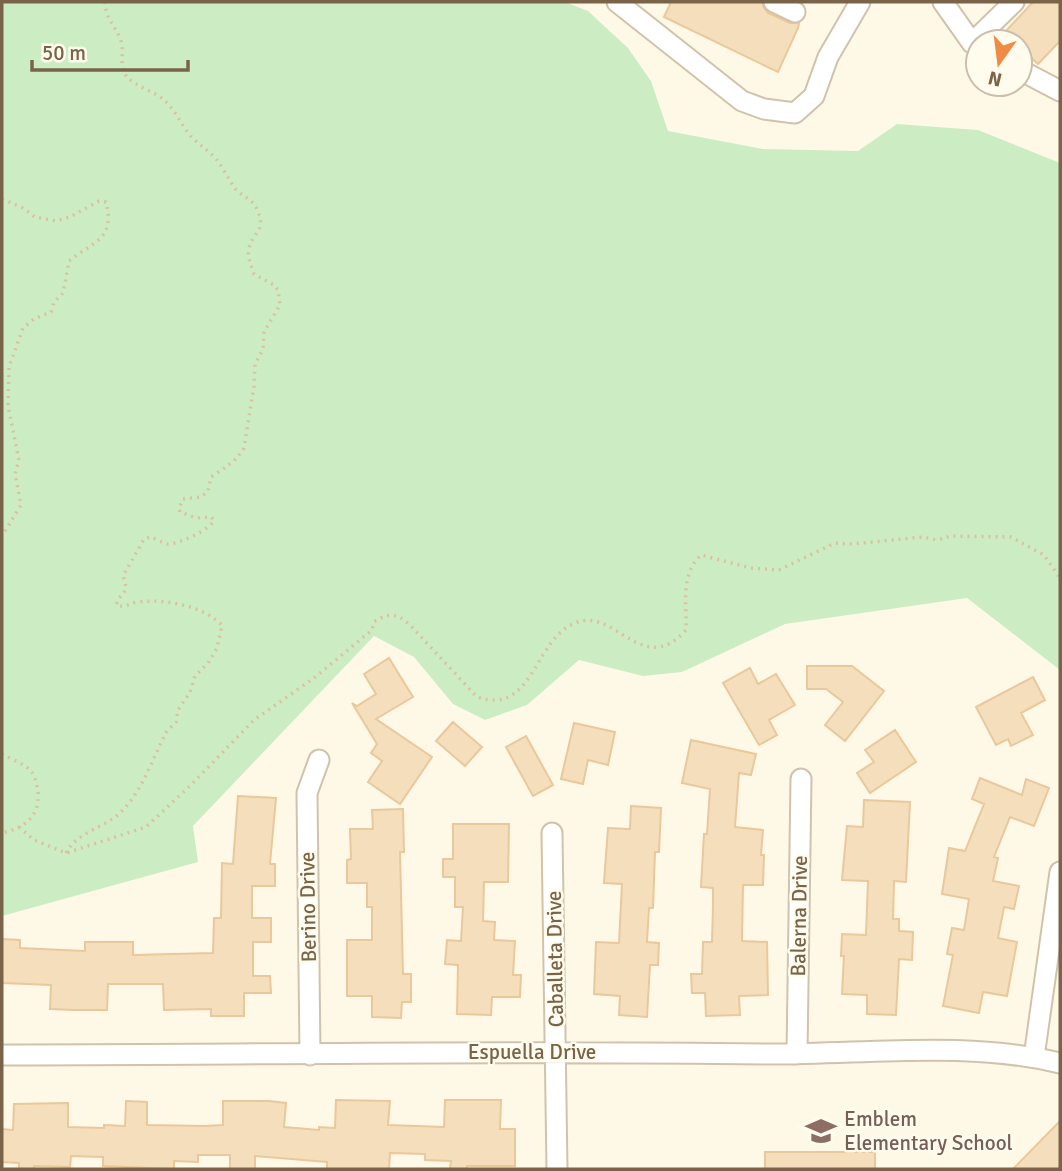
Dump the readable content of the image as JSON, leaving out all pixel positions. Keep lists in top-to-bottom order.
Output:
{
  "streets": {
    "street": [
      "Berino Drive",
      "Balerna Drive",
      "Caballeta Drive",
      "Espuella Drive"
    ]
  },
  "crossings": [
    ["Berino Drive", "Espuella Drive"],
    ["Balerna Drive", "Espuella Drive"],
    ["Caballeta Drive", "Espuella Drive"]
  ],
  "places": {
    "school or university": ["Emblem Elementary School"]
  },
  "scale_bar": "50 m",
  "north": "bottom"
}
